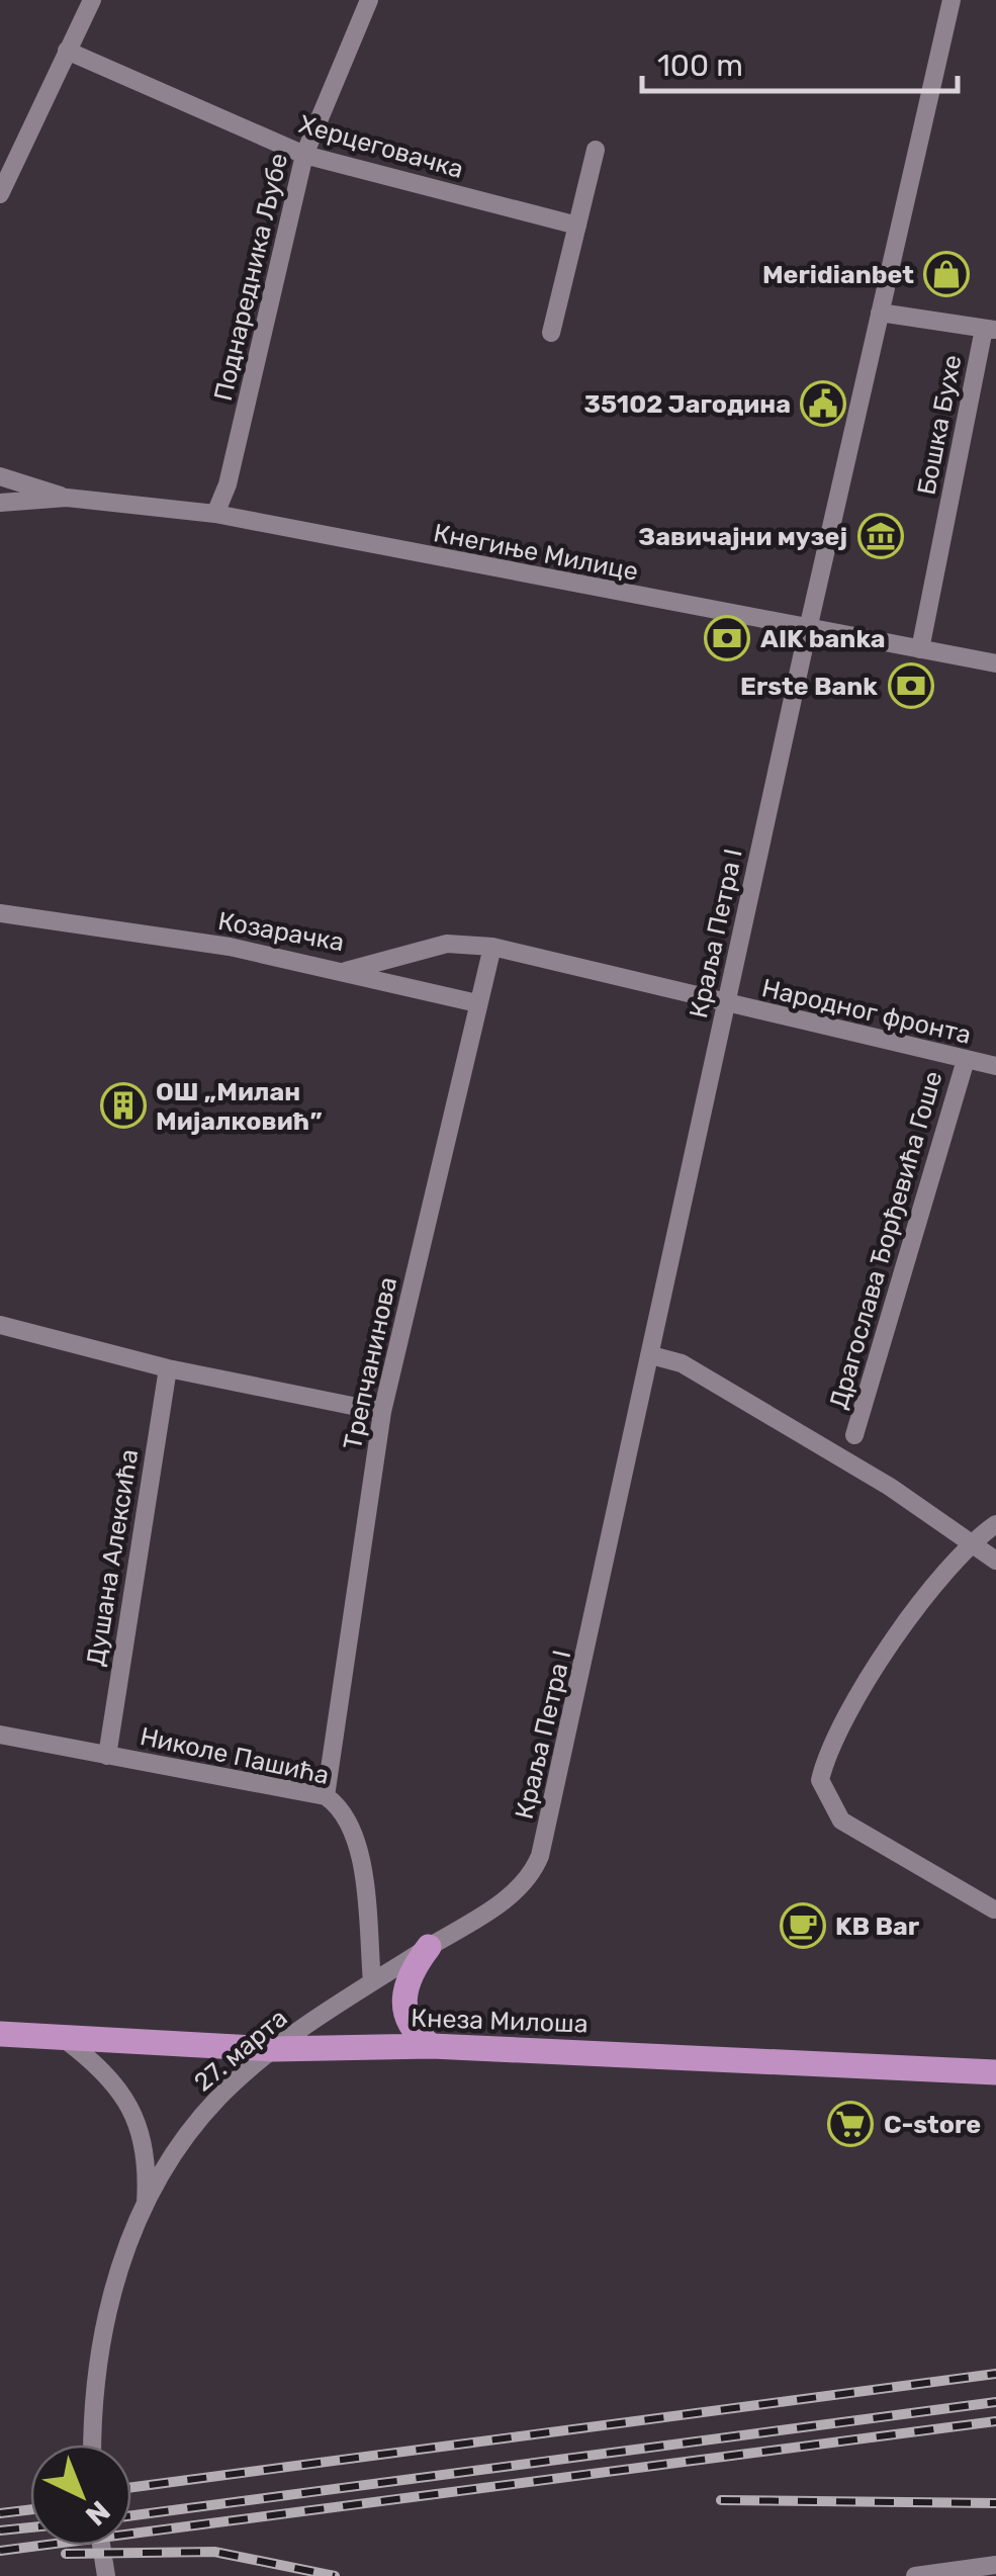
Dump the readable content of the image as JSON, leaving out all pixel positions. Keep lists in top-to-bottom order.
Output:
{
  "streets": {
    "main road": ["Кнеза Милоша"],
    "street": [
      "Херцеговачка",
      "Поднаредника Љубе",
      "Бошка Бухе",
      "Кнегиње Милице",
      "Козарачка",
      "Краља Петра I",
      "Народног фронта",
      "Драгослава Ђорђевића Гоше",
      "Трепчанинова",
      "Душана Алексића",
      "Николе Пашића",
      "27. марта"
    ]
  },
  "crossings": [
    ["Херцеговачка", "Поднаредника Љубе"],
    ["Поднаредника Љубе", "Кнегиње Милице"],
    ["Бошка Бухе", "Кнегиње Милице"],
    ["Кнегиње Милице", "Краља Петра I"],
    ["Козарачка", "Краља Петра I"],
    ["Козарачка", "Народног фронта"],
    ["Козарачка", "Трепчанинова"],
    ["Краља Петра I", "Народног фронта"],
    ["Краља Петра I", "27. марта"],
    ["Народног фронта", "Драгослава Ђорђевића Гоше"],
    ["Трепчанинова", "Николе Пашића"],
    ["Душана Алексића", "Николе Пашића"],
    ["Николе Пашића", "27. марта"],
    ["Кнеза Милоша", "27. марта"]
  ],
  "places": {
    "shop": ["Meridianbet"],
    "public building": ["35102 Јагодина"],
    "museum": ["Завичајни музеј"],
    "bank": ["AIK banka", "Erste Bank"],
    "building": ["ОШ „Милан Мијалковић”"],
    "cafe": ["KB Bar"],
    "supermarket": ["C-store"]
  },
  "scale_bar": "100 m",
  "north": "bottom right"
}
